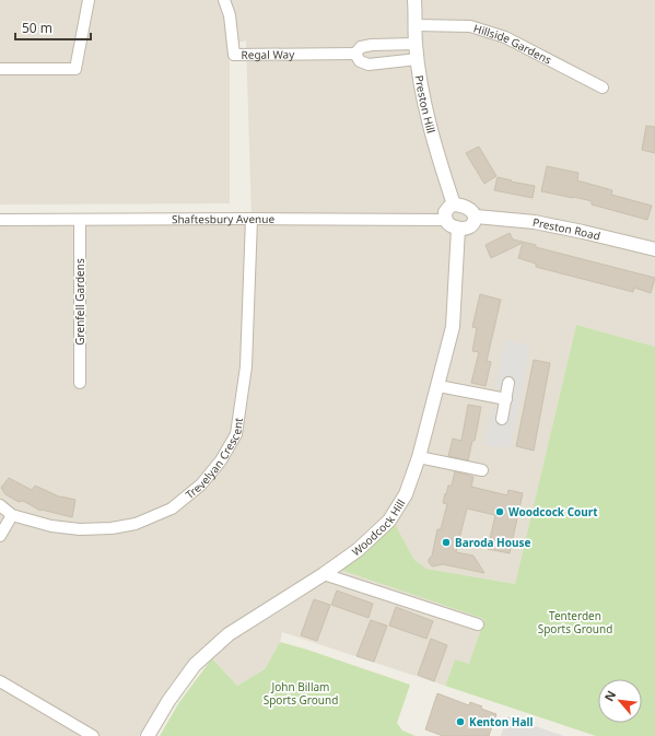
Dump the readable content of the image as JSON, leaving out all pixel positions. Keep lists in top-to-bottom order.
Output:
{
  "streets": {
    "street": [
      "Hillside Gardens",
      "Regal Way",
      "Preston Hill",
      "Shaftesbury Avenue",
      "Preston Road",
      "Grenfell Gardens",
      "Trevelyan Crescent",
      "Woodcock Hill"
    ]
  },
  "crossings": [
    ["Hillside Gardens", "Preston Hill"],
    ["Regal Way", "Preston Hill"],
    ["Preston Hill", "Shaftesbury Avenue"],
    ["Preston Hill", "Preston Road"],
    ["Preston Hill", "Woodcock Hill"],
    ["Shaftesbury Avenue", "Preston Road"],
    ["Shaftesbury Avenue", "Grenfell Gardens"],
    ["Shaftesbury Avenue", "Trevelyan Crescent"],
    ["Shaftesbury Avenue", "Woodcock Hill"],
    ["Preston Road", "Woodcock Hill"]
  ],
  "parks": ["Tenterden Sports Ground", "John Billam Sports Ground"],
  "places": ["Woodcock Court", "Baroda House", "Kenton Hall"],
  "scale_bar": "50 m",
  "north": "top left"
}
